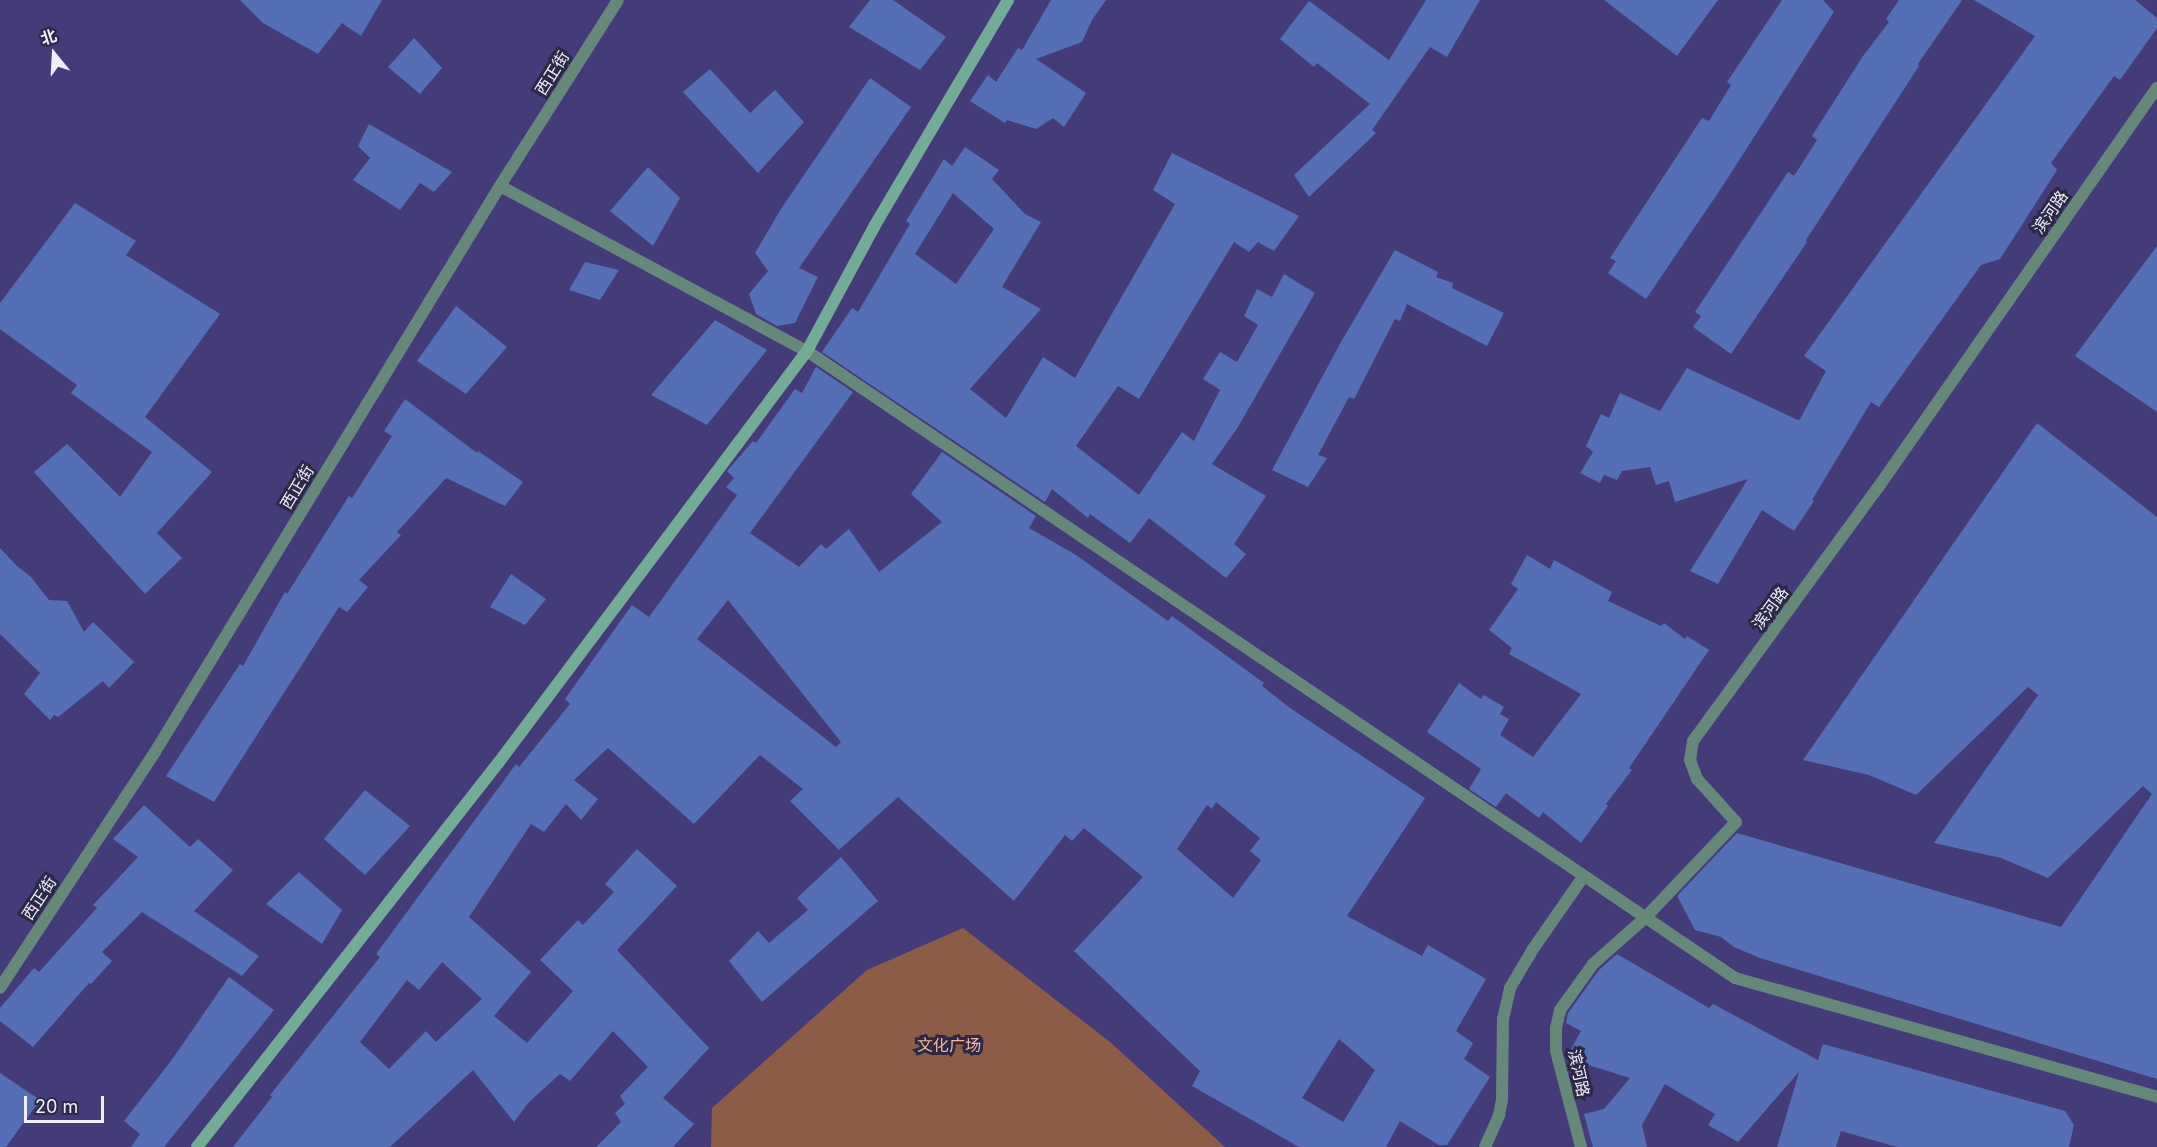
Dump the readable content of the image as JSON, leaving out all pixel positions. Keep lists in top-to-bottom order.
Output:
{
  "streets": {
    "street": ["西正街", "滨河路"]
  },
  "parks": ["文化广场"],
  "scale_bar": "20 m",
  "north": "top"
}
